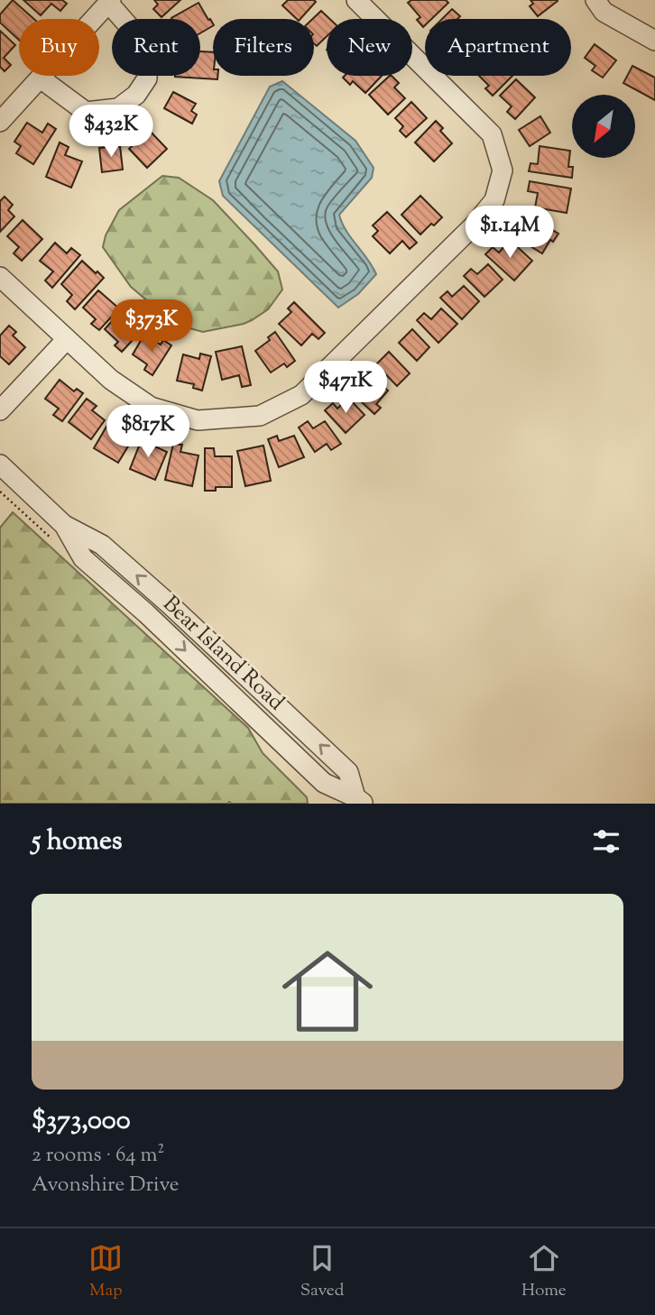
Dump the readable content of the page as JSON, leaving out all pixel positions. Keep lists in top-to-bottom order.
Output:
{
  "streets": {
    "street": ["Bear Island Road"]
  },
  "north": "bottom left",
  "page": {
    "chip": [
      "Buy",
      "Rent",
      "Filters",
      "New",
      "Apartment"
    ],
    "price": [
      "$432K",
      "$1.14M",
      "$373K",
      "$471K",
      "$817K"
    ],
    "heading": "5 homes",
    "list": [
      {
        "name": "$373,000",
        "note": "2 rooms · 64 m² · Avonshire Drive"
      }
    ],
    "tabs": ["Map", "Saved", "Home"]
  }
}
